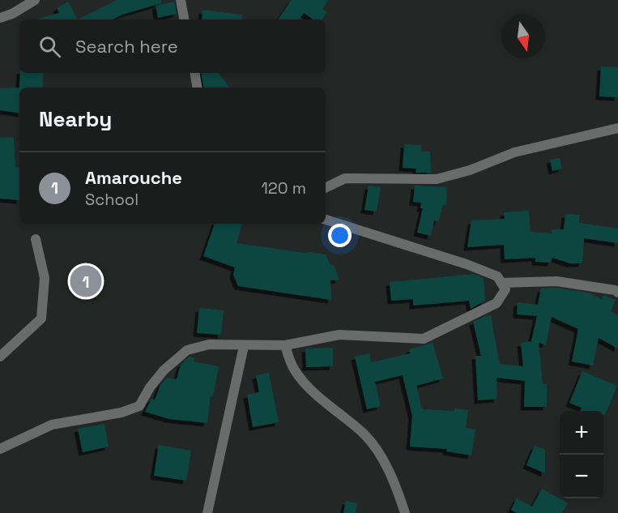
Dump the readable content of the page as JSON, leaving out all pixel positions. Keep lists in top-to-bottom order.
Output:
{
  "north": "bottom",
  "page": {
    "search": "Search here",
    "heading": "Nearby",
    "list": [
      {
        "mark": "1",
        "name": "Amarouche",
        "note": "School",
        "value": "120 m"
      }
    ],
    "pins": "1",
    "map_buttons": ["+", "−"]
  }
}
